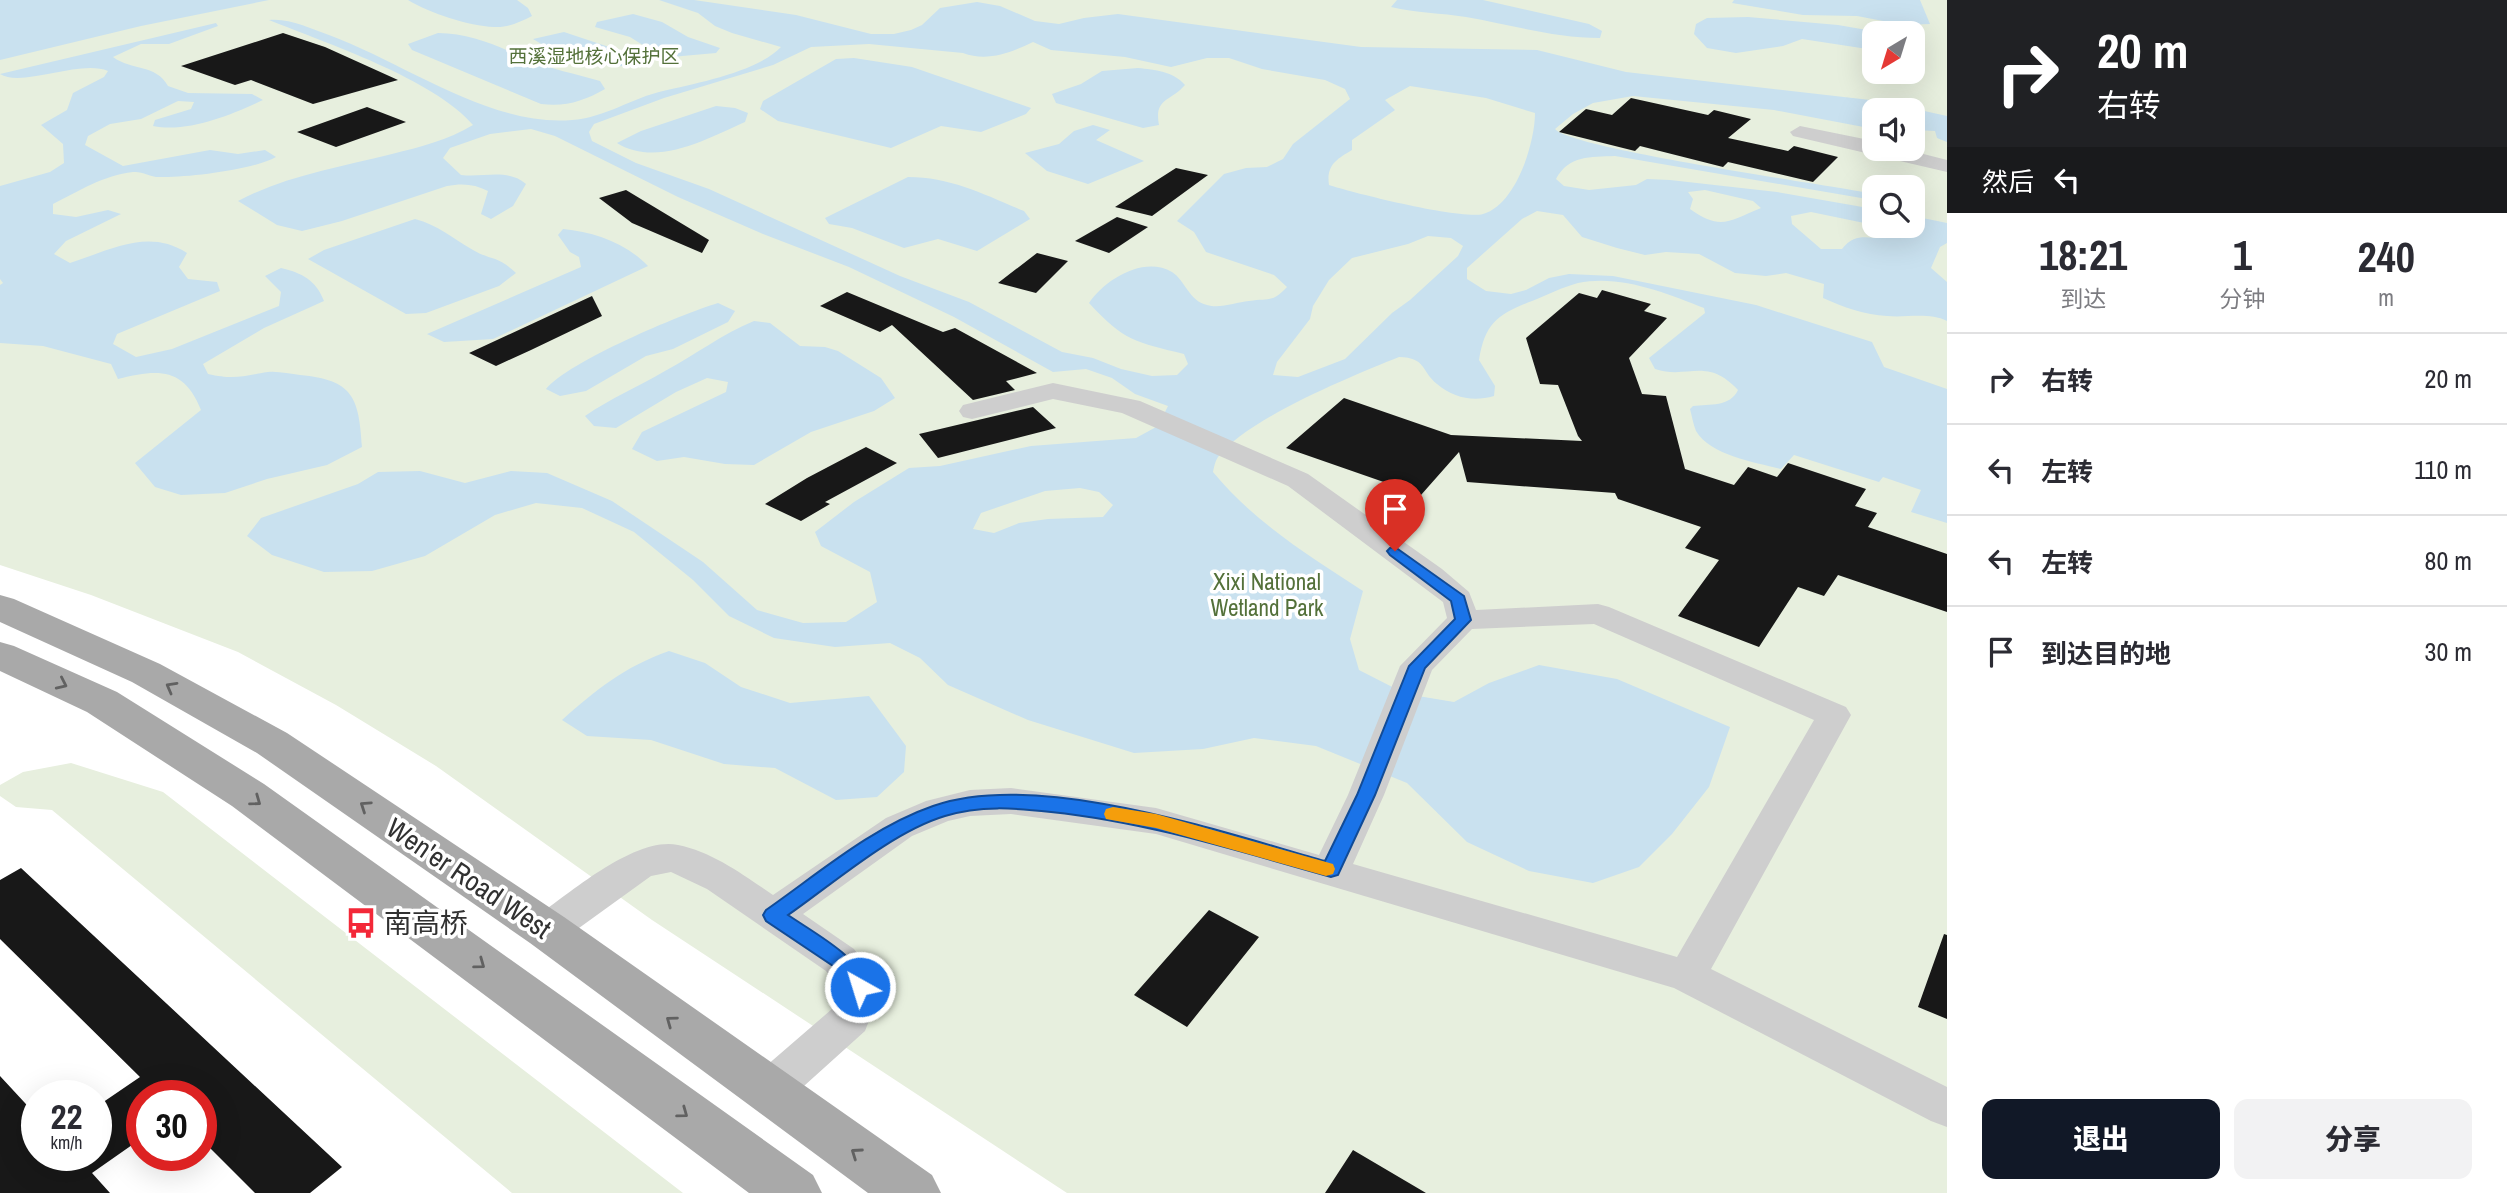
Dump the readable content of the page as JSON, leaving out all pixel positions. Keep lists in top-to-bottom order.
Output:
{
  "streets": {
    "main road": ["Wen'er Road West"]
  },
  "parks": ["西溪湿地核心保护区", "Xixi National Wetland Park"],
  "places": {
    "bus stop": ["南高桥"]
  },
  "north": "bottom left",
  "page": {
    "turn": ["20 m", "右转"],
    "then": "然后",
    "eta": [
      "18:21",
      "到达",
      "1",
      "分钟",
      "240",
      "m"
    ],
    "list": [
      {
        "name": "右转",
        "value": "20 m"
      },
      {
        "name": "左转",
        "value": "110 m"
      },
      {
        "name": "左转",
        "value": "80 m"
      },
      {
        "name": "到达目的地",
        "value": "30 m"
      }
    ],
    "speed": "22 km/h",
    "limit": "30",
    "buttons": ["退出", "分享"]
  }
}
